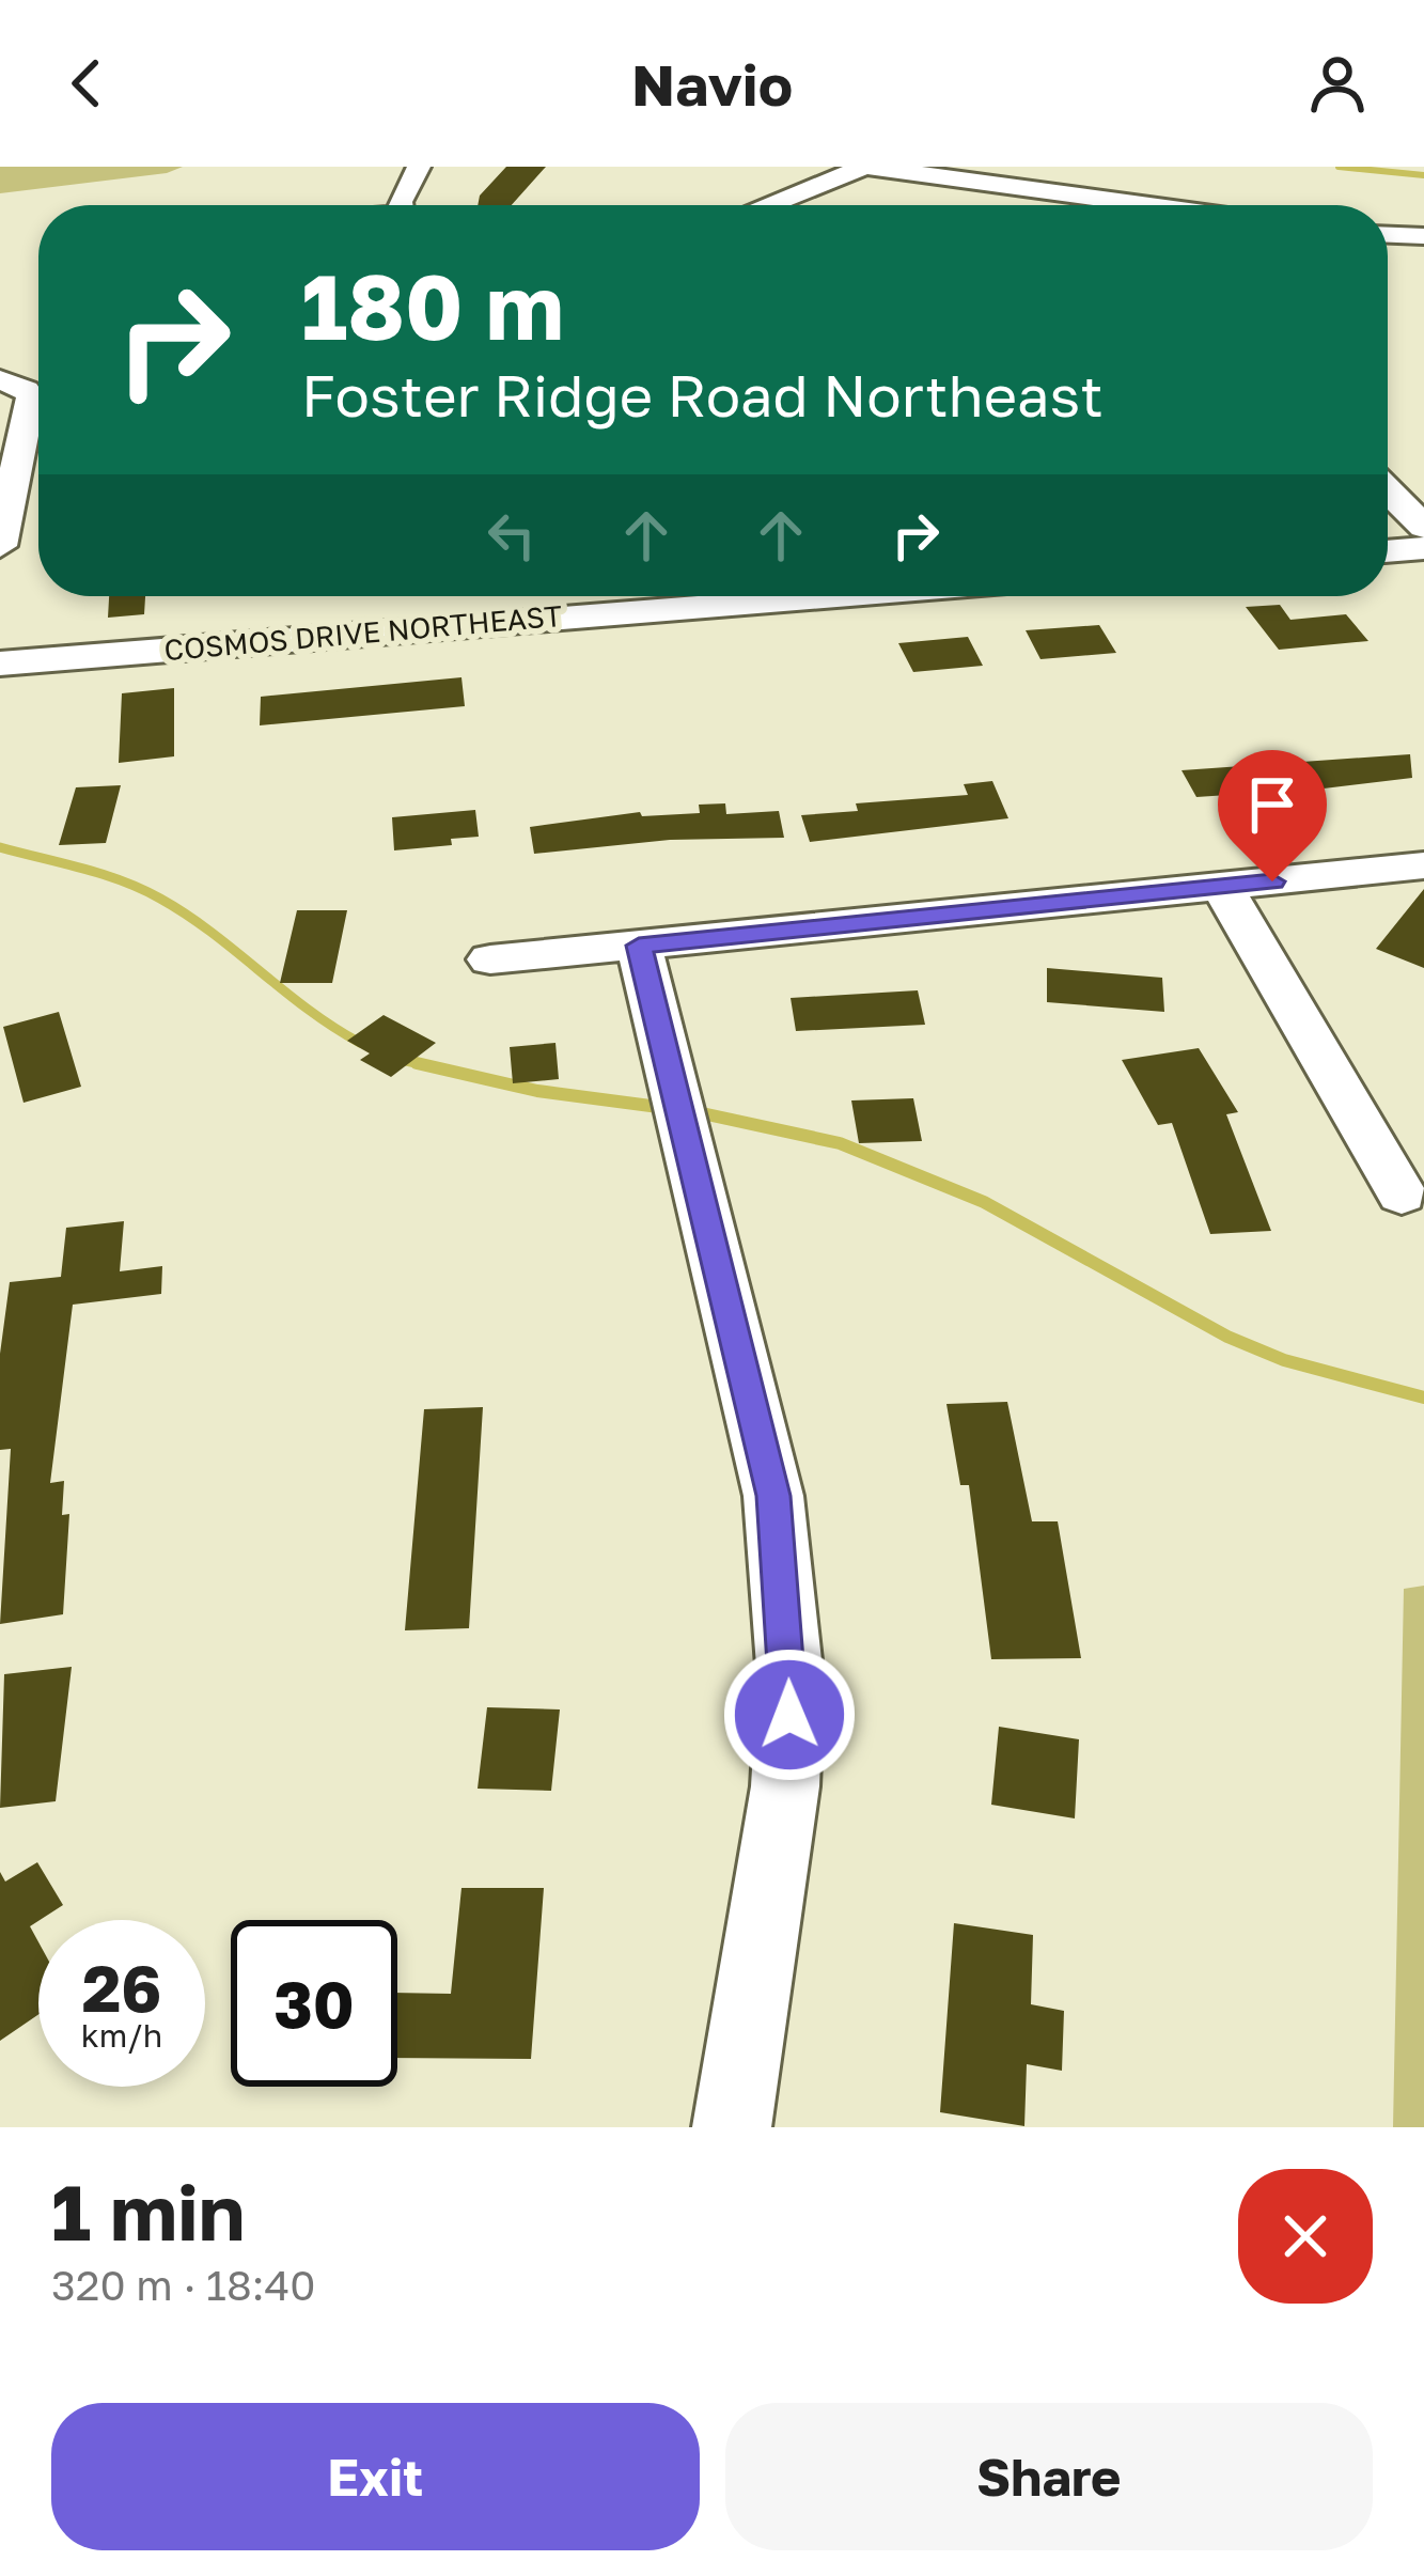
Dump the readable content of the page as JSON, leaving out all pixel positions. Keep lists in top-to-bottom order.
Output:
{
  "streets": {
    "street": ["COSMOS DRIVE NORTHEAST"]
  },
  "page": {
    "header": "Navio",
    "turn": ["180 m", "Foster Ridge Road Northeast"],
    "speed": "26 km/h",
    "limit": "30",
    "heading": ["1 min", "320 m · 18:40"],
    "buttons": ["Exit", "Share"]
  }
}
